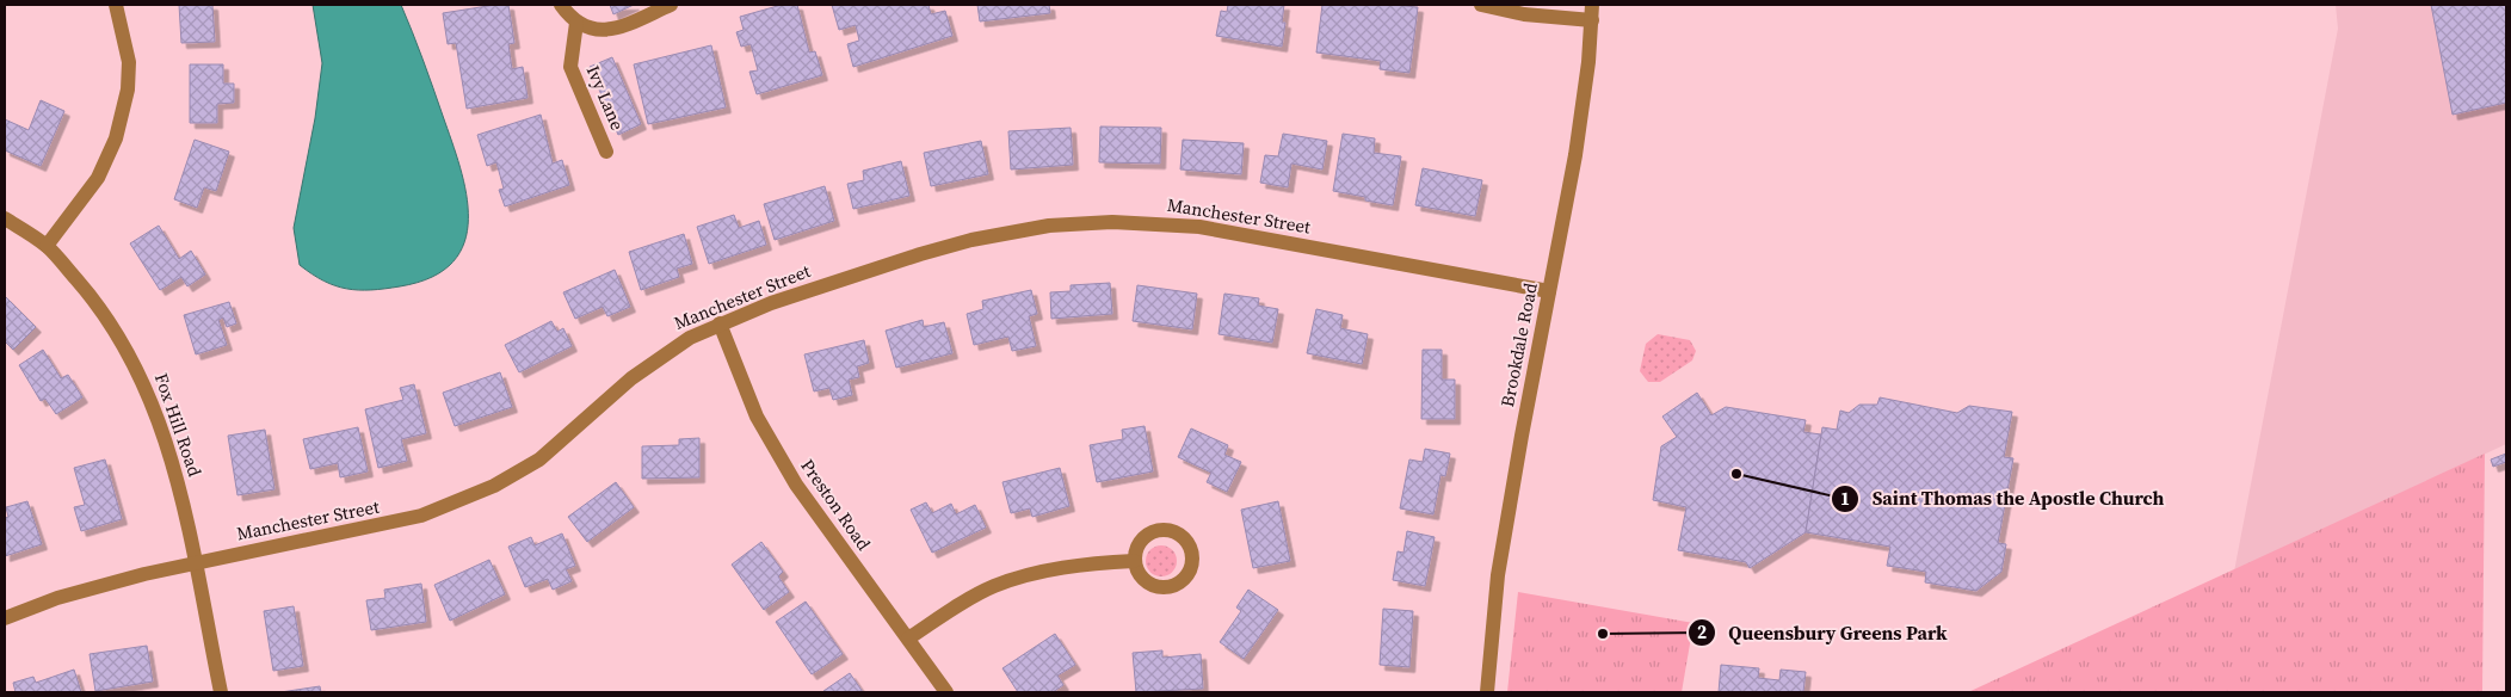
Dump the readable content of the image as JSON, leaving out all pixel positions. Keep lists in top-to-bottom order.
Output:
{
  "streets": {
    "street": [
      "Ivy Lane",
      "Manchester Street",
      "Brookdale Road",
      "Fox Hill Road",
      "Preston Road"
    ]
  },
  "crossings": [
    ["Manchester Street", "Brookdale Road"],
    ["Manchester Street", "Fox Hill Road"],
    ["Manchester Street", "Preston Road"]
  ],
  "places": ["Saint Thomas the Apostle Church", "Queensbury Greens Park"]
}
